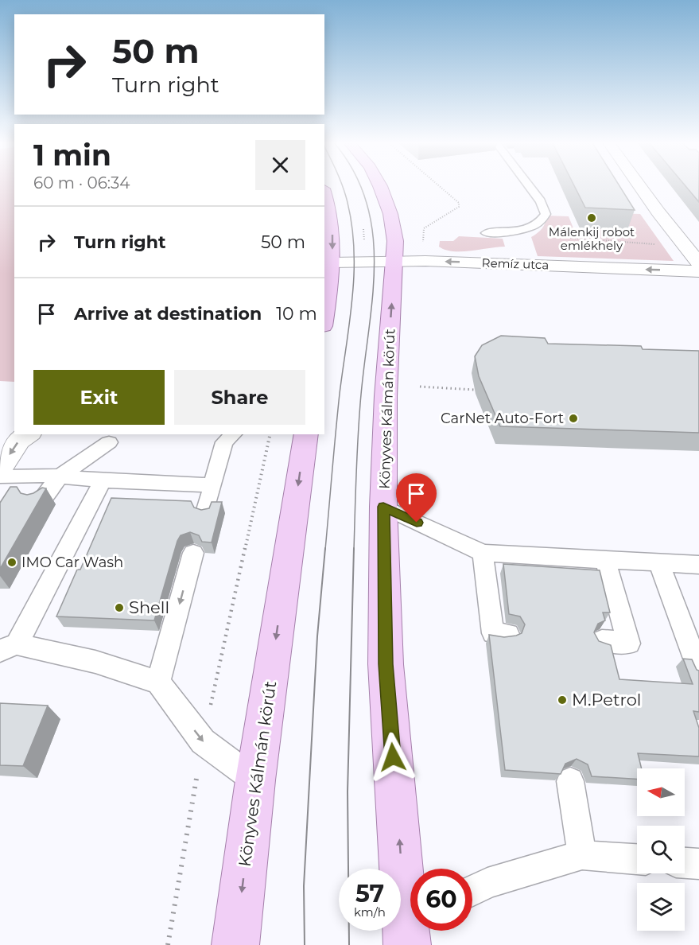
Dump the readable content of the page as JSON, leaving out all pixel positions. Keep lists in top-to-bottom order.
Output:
{
  "streets": {
    "main road": ["Könyves Kálmán körút"],
    "street": ["Remíz utca"]
  },
  "crossings": [
    ["Remíz utca", "Könyves Kálmán körút"]
  ],
  "one_way": ["Remíz utca"],
  "places": [
    "Málenkij robot emlékhely",
    "CarNet Auto-Fort",
    "IMO Car Wash",
    "Shell",
    "M.Petrol"
  ],
  "north": "left",
  "page": {
    "turn": ["50 m", "Turn right"],
    "heading": ["1 min", "60 m · 06:34"],
    "list": [
      {
        "name": "Turn right",
        "value": "50 m"
      },
      {
        "name": "Arrive at destination",
        "value": "10 m"
      }
    ],
    "buttons": ["Exit", "Share"],
    "speed": "57 km/h",
    "limit": "60"
  }
}
